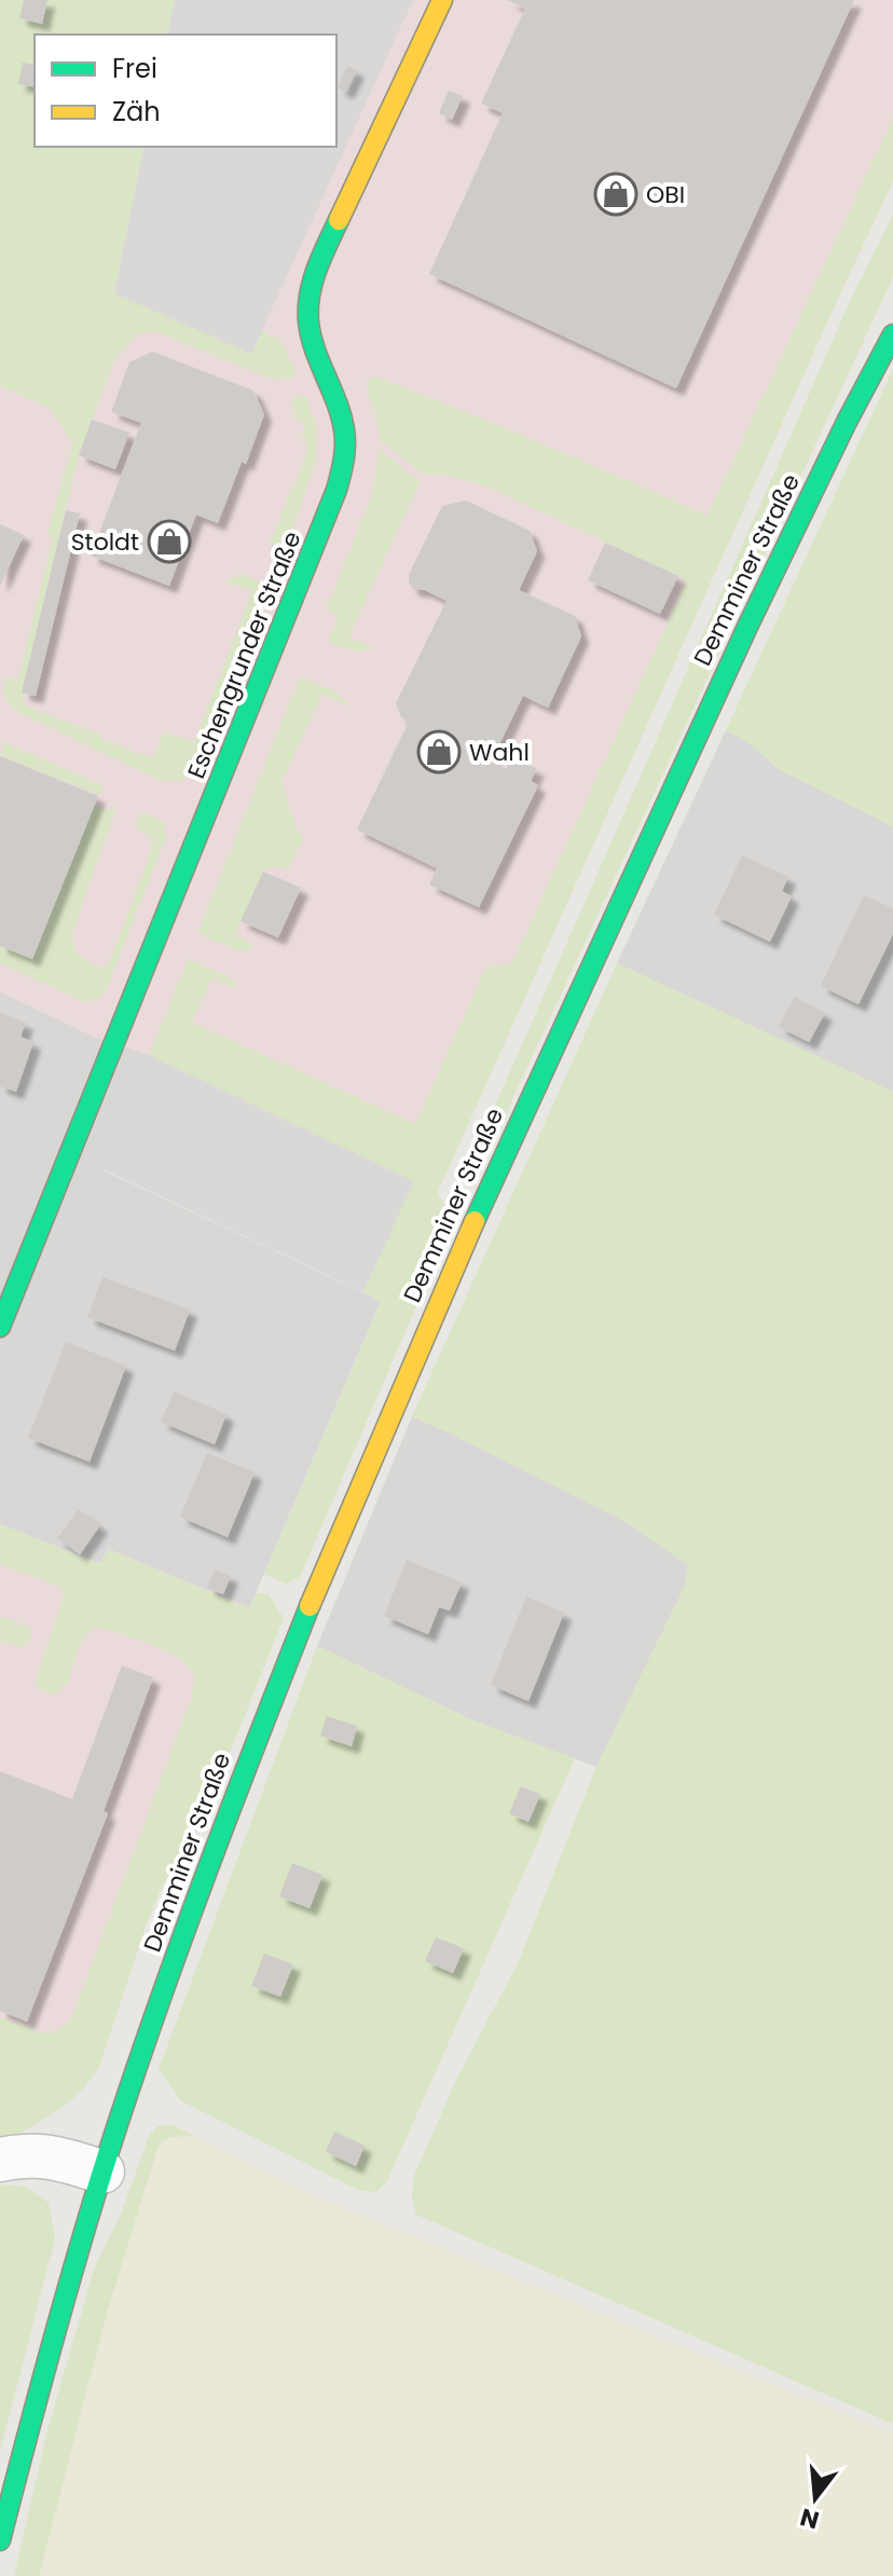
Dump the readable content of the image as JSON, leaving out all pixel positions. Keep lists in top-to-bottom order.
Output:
{
  "streets": {
    "main road": ["Demminer Straße", "Eschengrunder Straße"]
  },
  "places": {
    "shop": ["OBI", "Stoldt", "Wahl"]
  },
  "legend": ["Frei", "Zäh"],
  "north": "bottom"
}
